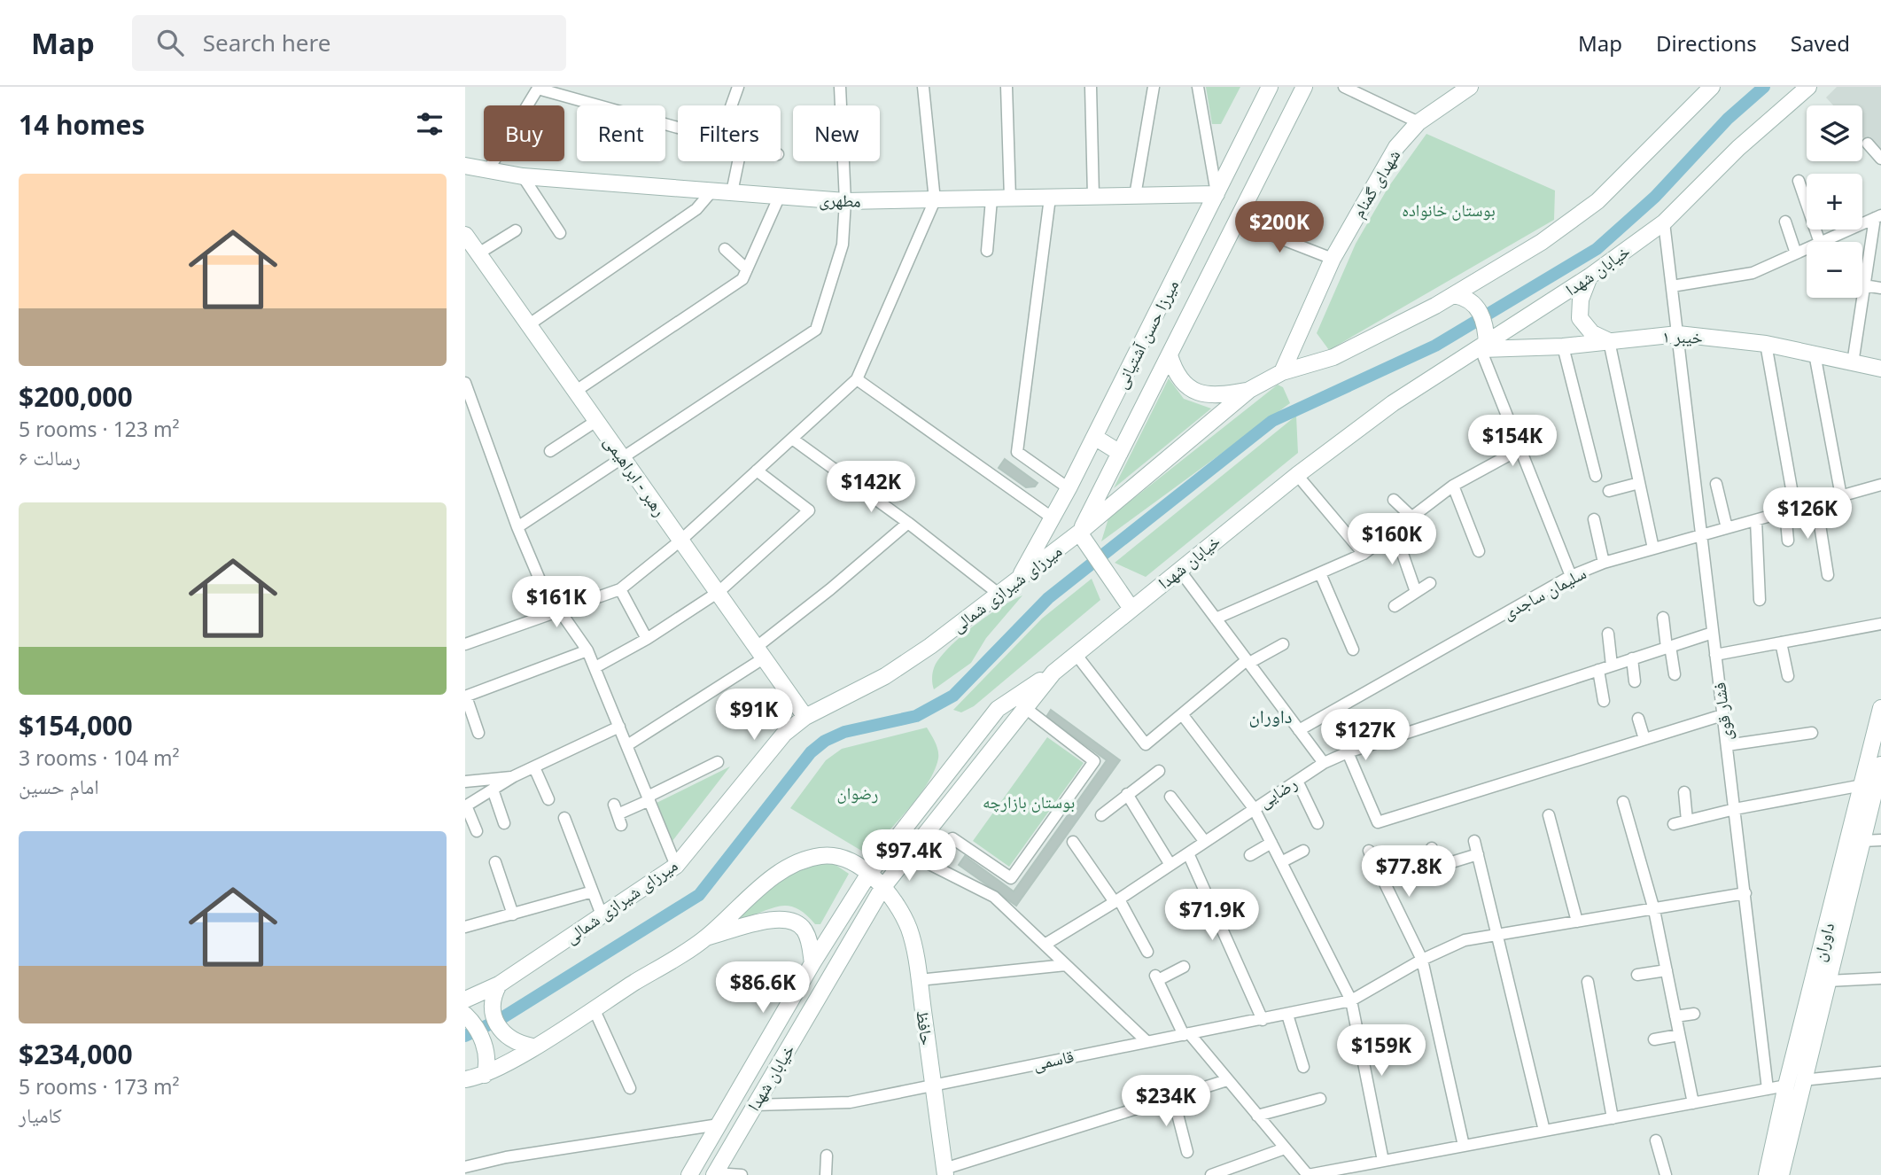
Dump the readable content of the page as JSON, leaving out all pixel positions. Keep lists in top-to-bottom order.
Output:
{
  "streets": {
    "main road": [
      "شهدای گمنام",
      "مطهری",
      "خیابان شهدا",
      "میرزا حسن آشتیانی",
      "خیبر ۱",
      "رهبر - ابراهیمی",
      "میرزای شیرازی شمالی",
      "داوران",
      "حافظ"
    ],
    "street": [
      "سلیمان ساجدی",
      "فشار قوی",
      "رضایی",
      "قاسمی"
    ]
  },
  "crossings": [
    ["مطهری", "میرزا حسن آشتیانی"],
    ["خیابان شهدا", "خیبر ۱"],
    ["خیابان شهدا", "فشار قوی"],
    ["خیابان شهدا", "حافظ"],
    ["خیابان شهدا", "قاسمی"],
    ["میرزا حسن آشتیانی", "میرزای شیرازی شمالی"],
    ["خیبر ۱", "فشار قوی"],
    ["رهبر - ابراهیمی", "میرزای شیرازی شمالی"],
    ["سلیمان ساجدی", "فشار قوی"],
    ["فشار قوی", "رضایی"],
    ["فشار قوی", "قاسمی"],
    ["حافظ", "قاسمی"]
  ],
  "districts": ["داوران"],
  "parks": ["بوستان خانواده", "رضوان", "بوستان بازارچه"],
  "page": {
    "header": "Map",
    "search": "Search here",
    "nav": ["Map", "Directions", "Saved"],
    "heading": "14 homes",
    "map_buttons": ["+", "−"],
    "chip": [
      "Buy",
      "Rent",
      "Filters",
      "New"
    ],
    "list": [
      {
        "name": "$200,000",
        "note": "5 rooms · 123 m² · رسالت ۶"
      },
      {
        "name": "$154,000",
        "note": "3 rooms · 104 m² · امام حسین"
      },
      {
        "name": "$234,000",
        "note": "5 rooms · 173 m² · کامیار"
      }
    ],
    "price": [
      "$200K",
      "$154K",
      "$142K",
      "$126K",
      "$160K",
      "$161K",
      "$91K",
      "$127K",
      "$97.4K",
      "$77.8K",
      "$71.9K",
      "$86.6K",
      "$159K",
      "$234K"
    ]
  }
}
